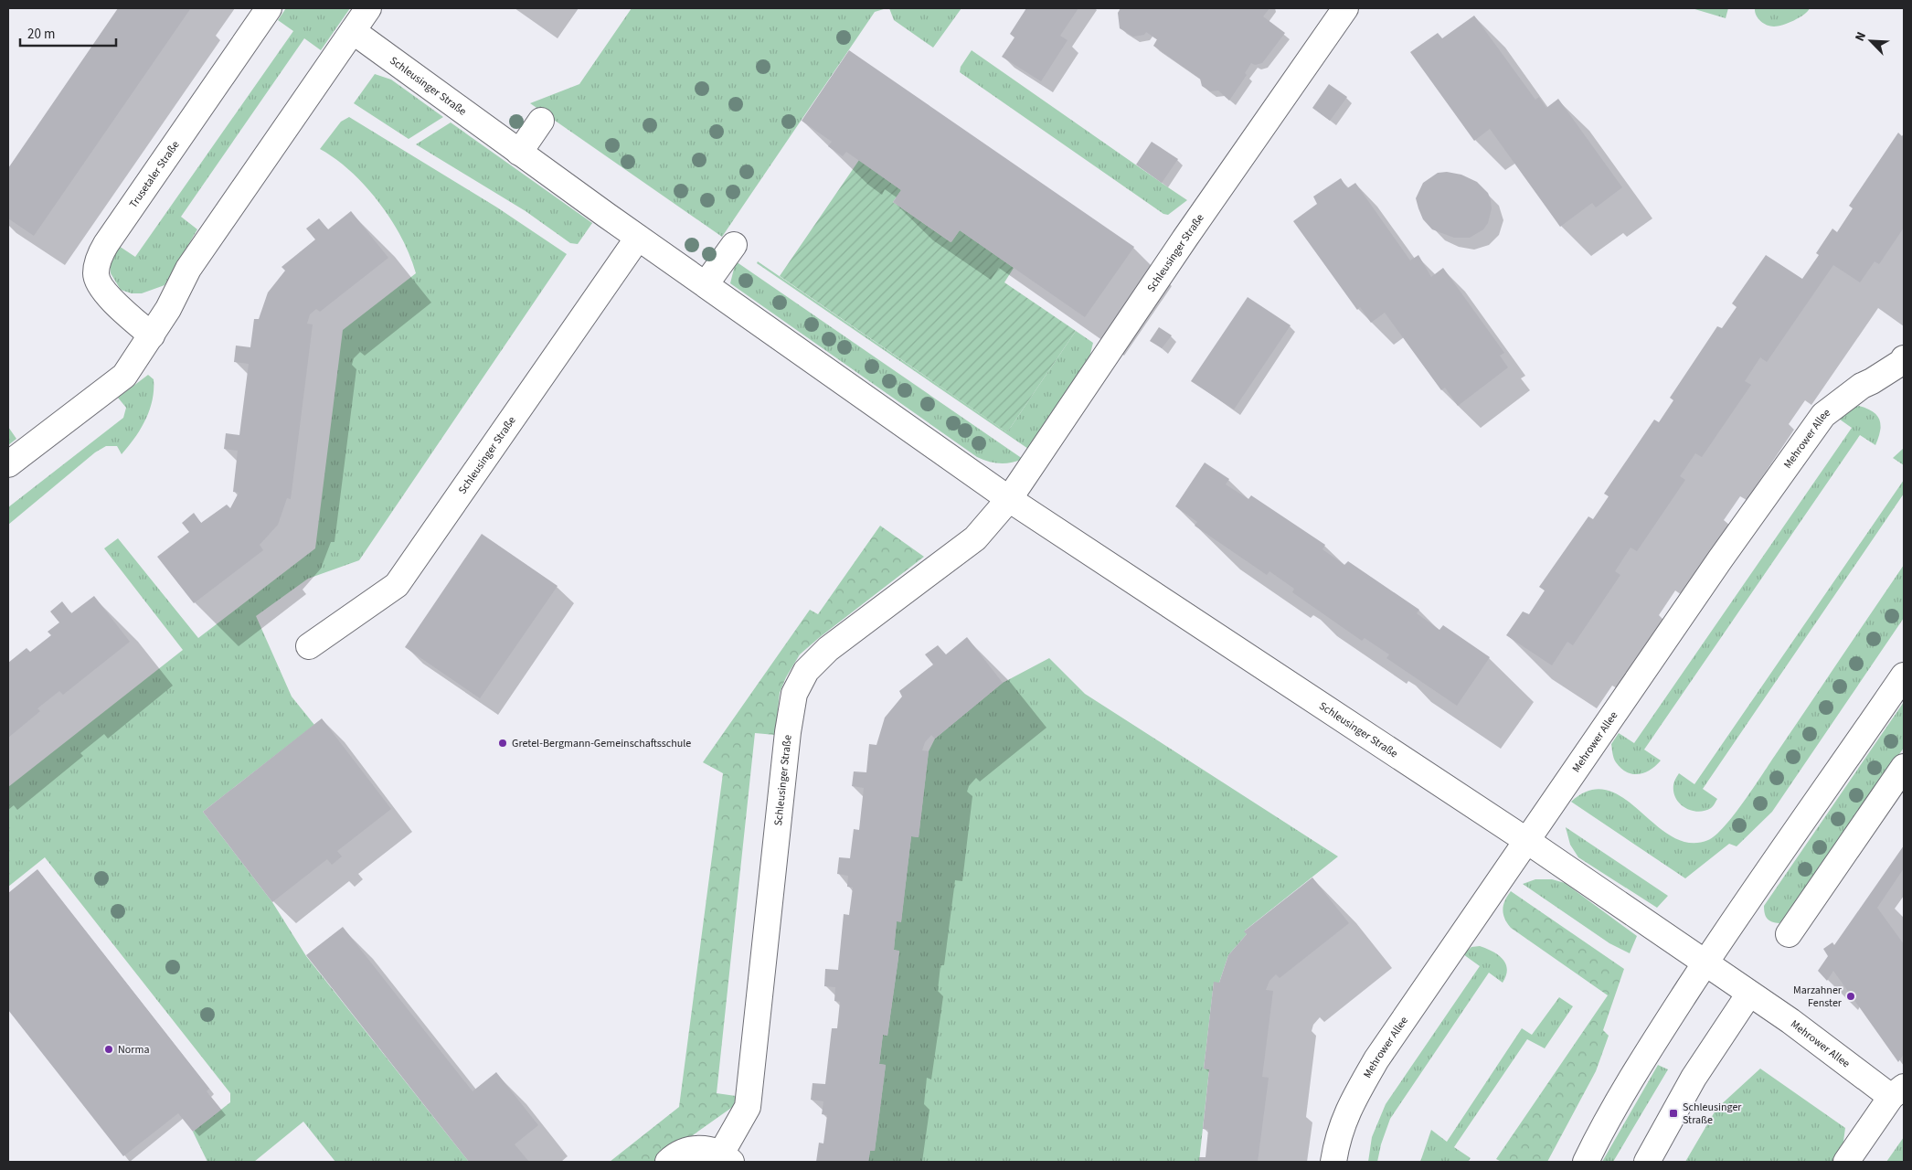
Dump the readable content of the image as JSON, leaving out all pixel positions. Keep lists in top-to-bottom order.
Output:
{
  "streets": {
    "street": ["Schleusinger Straße", "Trusetaler Straße", "Mehrower Allee"]
  },
  "crossings": [
    ["Schleusinger Straße", "Mehrower Allee"]
  ],
  "places": {
    "other": ["Gretel-Bergmann-Gemeinschaftsschule", "Marzahner Fenster", "Norma"],
    "transit": ["Schleusinger Straße"]
  },
  "scale_bar": "20 m",
  "north": "top left"
}
